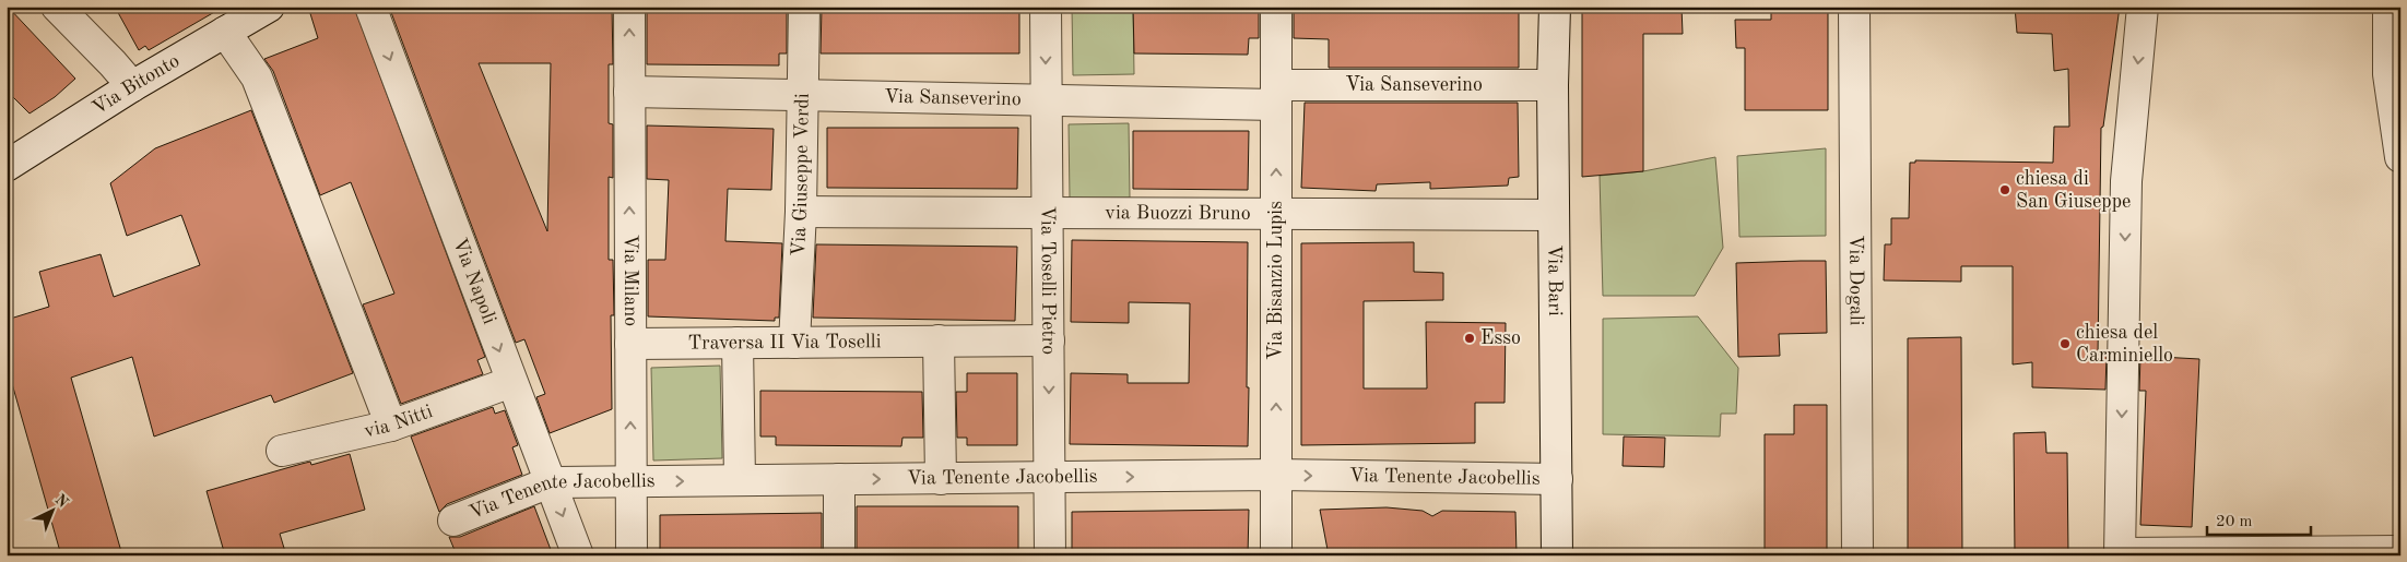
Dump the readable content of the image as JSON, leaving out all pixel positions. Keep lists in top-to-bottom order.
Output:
{
  "streets": {
    "street": [
      "Via Bitonto",
      "Via Sanseverino",
      "Via Giuseppe Verdi",
      "via Buozzi Bruno",
      "Via Milano",
      "Via Toselli Pietro",
      "Via Bisanzio Lupis",
      "Via Bari",
      "Via Napoli",
      "Via Dogali",
      "Traversa II Via Toselli",
      "via Nitti",
      "Via Tenente Jacobellis"
    ]
  },
  "crossings": [
    ["Via Sanseverino", "Via Giuseppe Verdi"],
    ["Via Sanseverino", "Via Milano"],
    ["Via Sanseverino", "Via Toselli Pietro"],
    ["Via Sanseverino", "Via Bisanzio Lupis"],
    ["Via Sanseverino", "Via Bari"],
    ["Via Giuseppe Verdi", "via Buozzi Bruno"],
    ["Via Giuseppe Verdi", "Traversa II Via Toselli"],
    ["via Buozzi Bruno", "Via Toselli Pietro"],
    ["via Buozzi Bruno", "Via Bisanzio Lupis"],
    ["via Buozzi Bruno", "Via Bari"],
    ["Via Milano", "Traversa II Via Toselli"],
    ["Via Milano", "Via Tenente Jacobellis"],
    ["Via Toselli Pietro", "Traversa II Via Toselli"],
    ["Via Toselli Pietro", "Via Tenente Jacobellis"],
    ["Via Bisanzio Lupis", "Via Tenente Jacobellis"],
    ["Via Bari", "Via Tenente Jacobellis"],
    ["Via Napoli", "via Nitti"],
    ["Via Napoli", "Via Tenente Jacobellis"]
  ],
  "one_way": ["Via Bisanzio Lupis", "Via Tenente Jacobellis"],
  "places": ["chiesa di San Giuseppe", "Esso", "chiesa del Carminiello"],
  "scale_bar": "20 m",
  "north": "top right"
}
